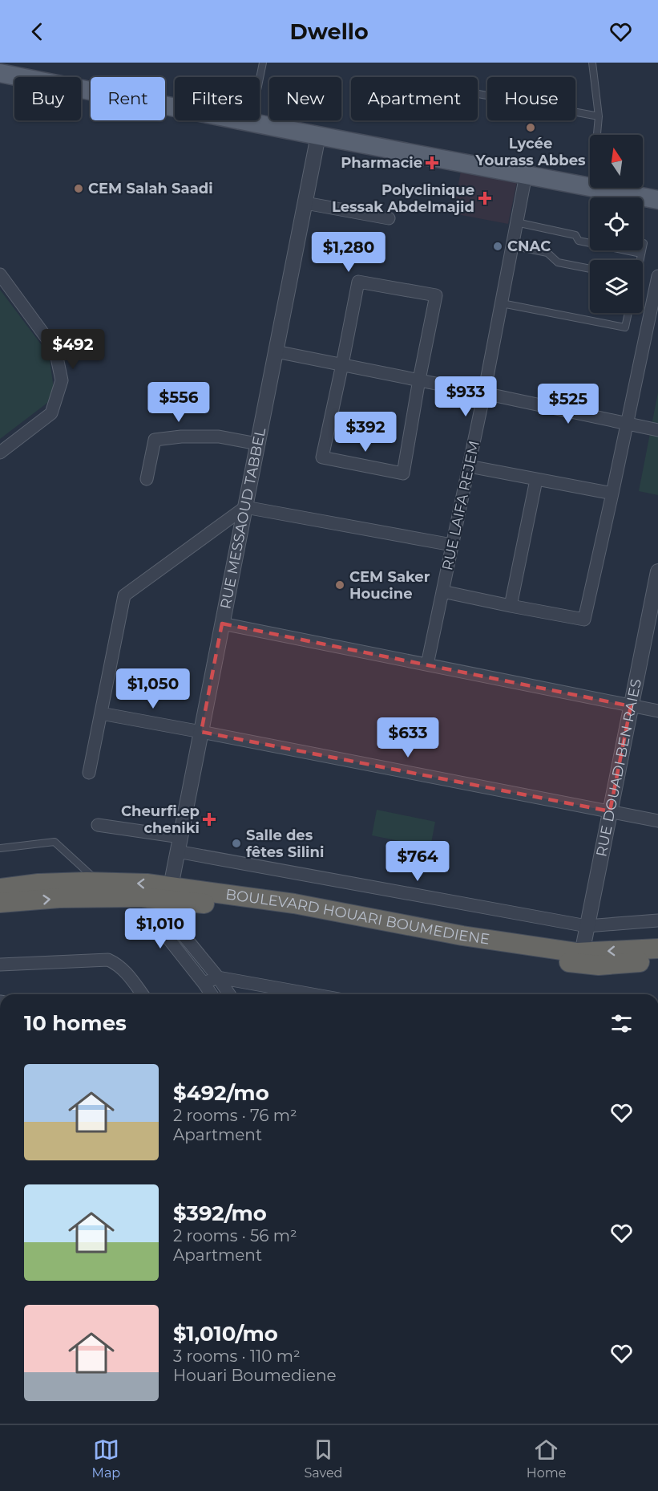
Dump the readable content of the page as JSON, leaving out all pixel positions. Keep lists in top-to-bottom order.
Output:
{
  "streets": {
    "highway": ["BOULEVARD HOUARI BOUMEDIENE"],
    "street": ["RUE LAIFA REJEM", "RUE MESSAOUD TABBEL", "RUE DOUADI BEN RAIES"]
  },
  "crossings": [
    ["RUE MESSAOUD TABBEL", "BOULEVARD HOUARI BOUMEDIENE"],
    ["RUE DOUADI BEN RAIES", "BOULEVARD HOUARI BOUMEDIENE"]
  ],
  "places": {
    "other": [
      "Lycée Yourass Abbes",
      "CEM Salah Saadi",
      "CNAC",
      "CEM Saker Houcine",
      "Salle des fêtes Silini"
    ],
    "health": ["Pharmacie", "Polyclinique Lessak Abdelmajid", "Cheurfi.ep cheniki"]
  },
  "north": "top",
  "page": {
    "header": "Dwello",
    "chip": [
      "Buy",
      "Rent",
      "Filters",
      "New",
      "Apartment",
      "House"
    ],
    "price": [
      "$1,280",
      "$492",
      "$933",
      "$556",
      "$525",
      "$392",
      "$1,050",
      "$633",
      "$764",
      "$1,010"
    ],
    "heading": "10 homes",
    "list": [
      {
        "name": "$492/mo",
        "note": "2 rooms · 76 m² · Apartment"
      },
      {
        "name": "$392/mo",
        "note": "2 rooms · 56 m² · Apartment"
      },
      {
        "name": "$1,010/mo",
        "note": "3 rooms · 110 m² · Houari Boumediene"
      }
    ],
    "tabs": ["Map", "Saved", "Home"]
  }
}
